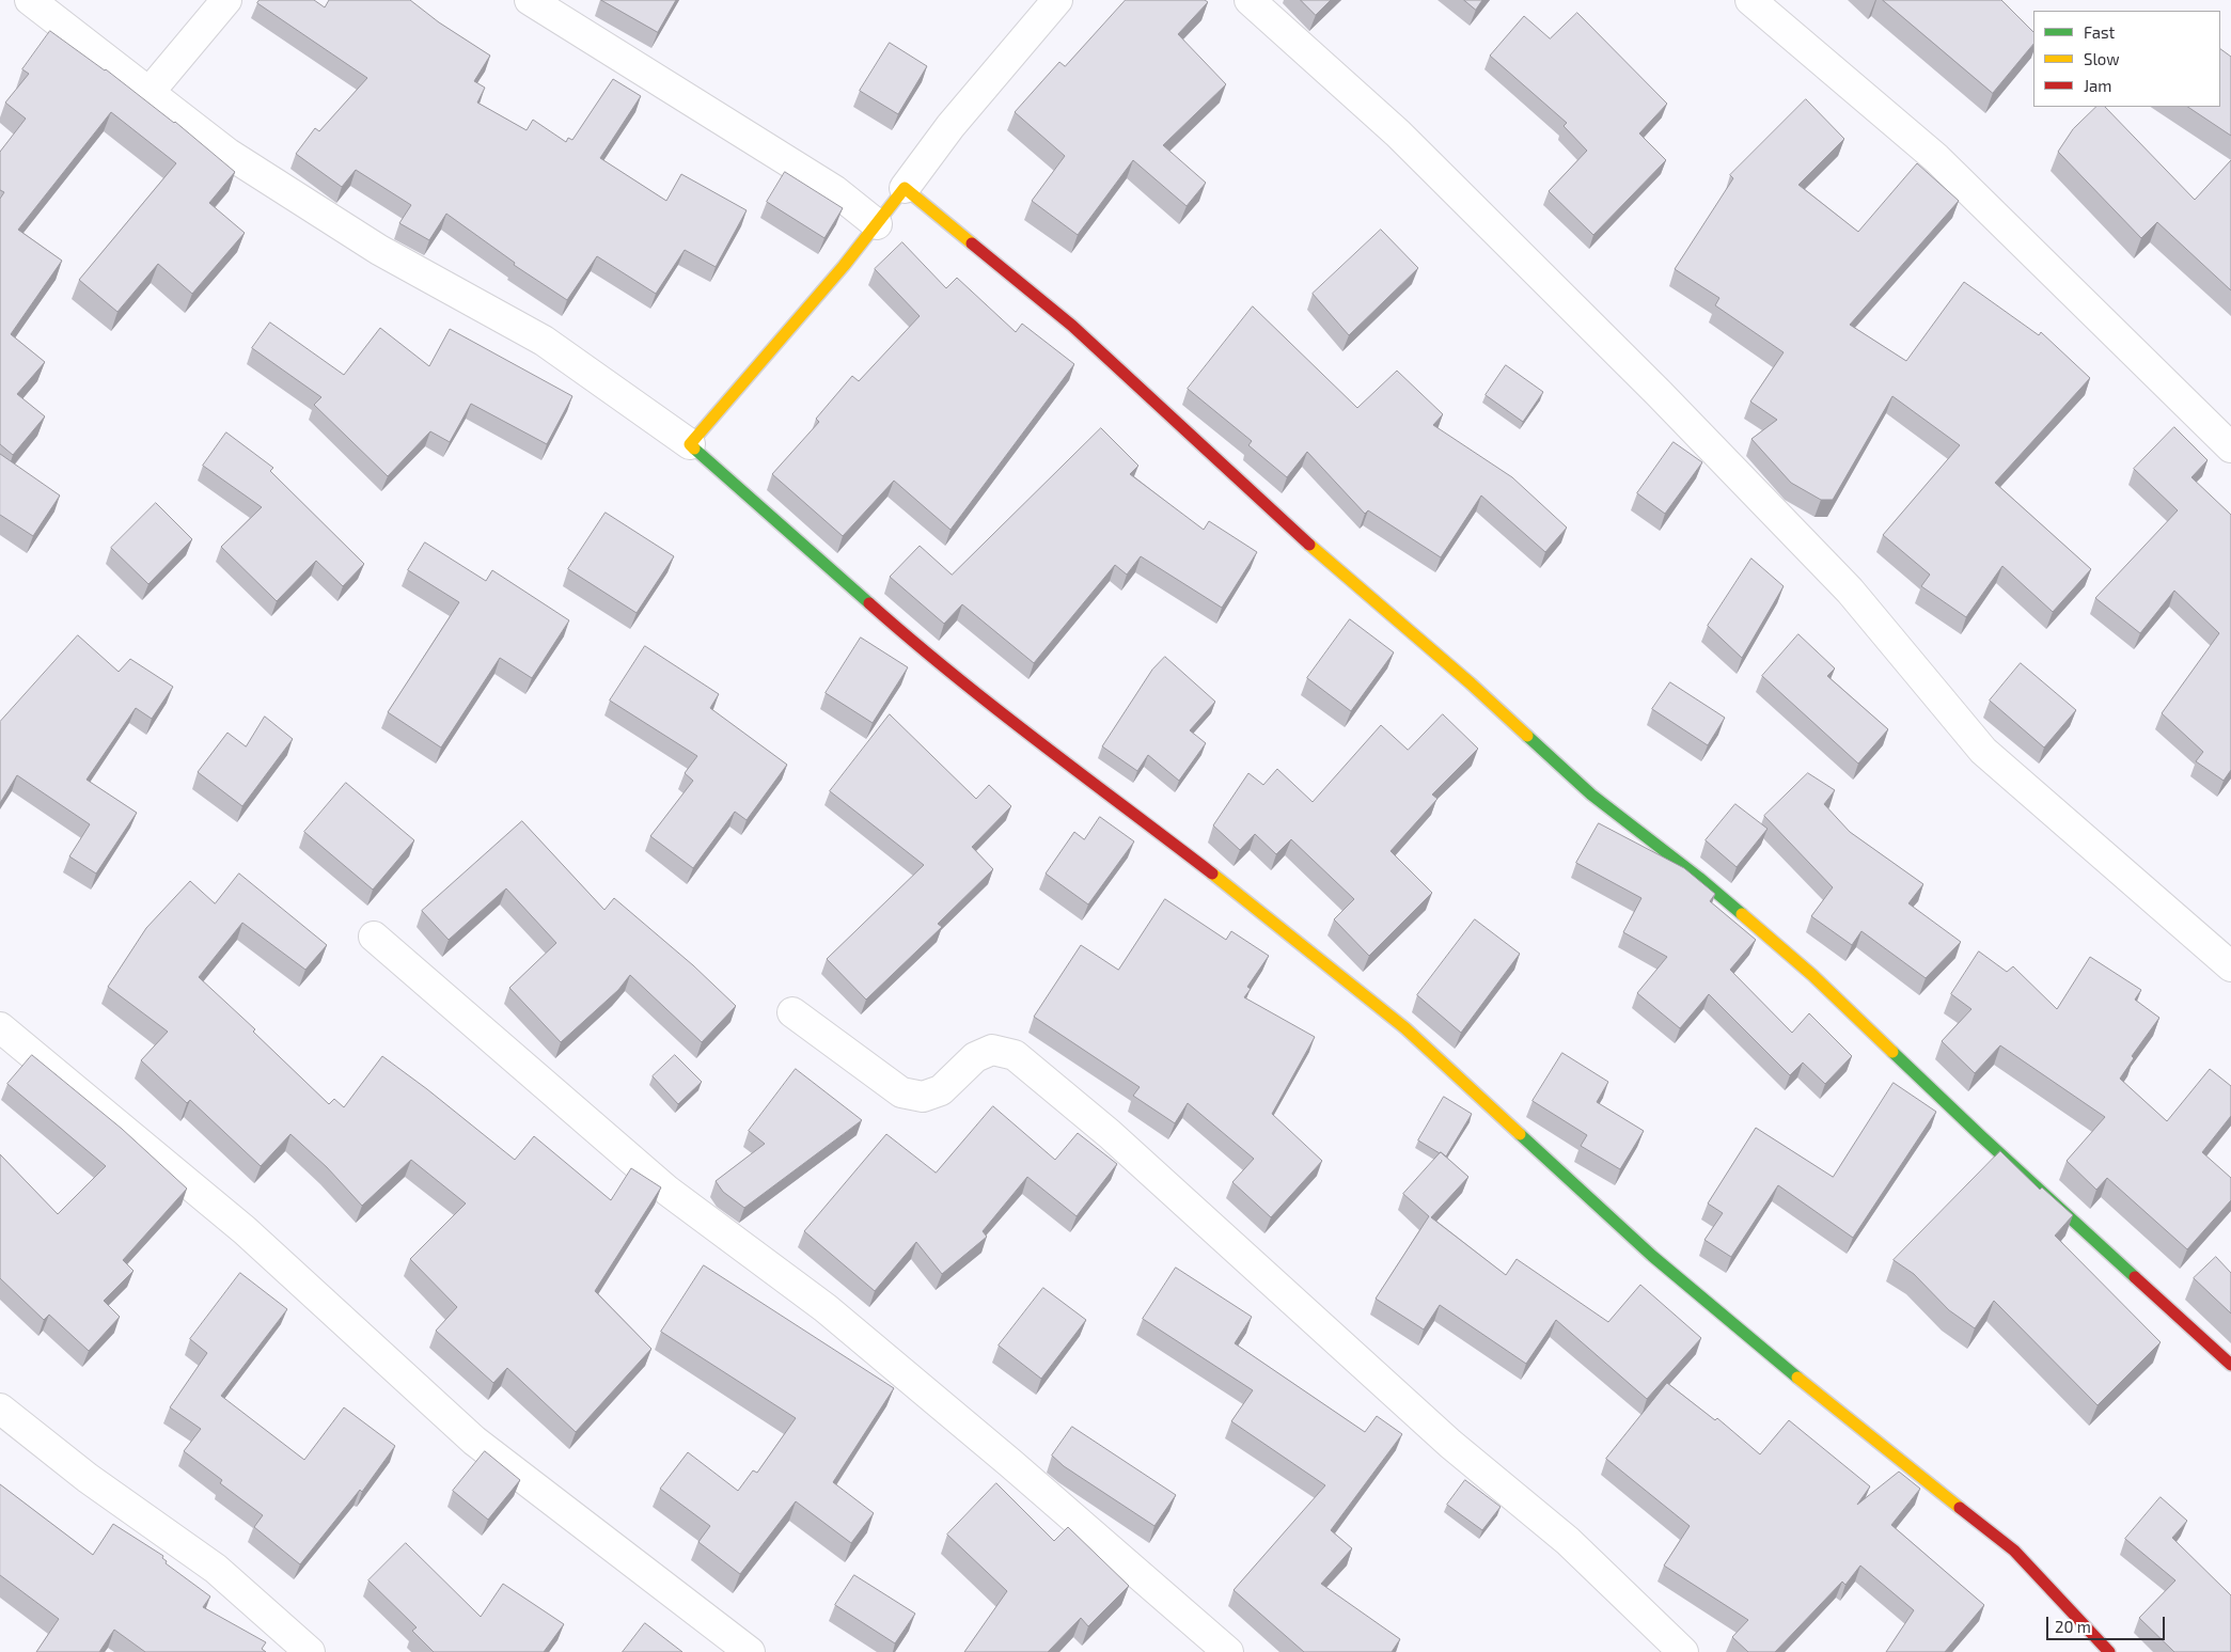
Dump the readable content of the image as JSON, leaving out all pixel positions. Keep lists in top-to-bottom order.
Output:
{
  "legend": ["Fast", "Slow", "Jam"],
  "scale_bar": "20 m"
}
